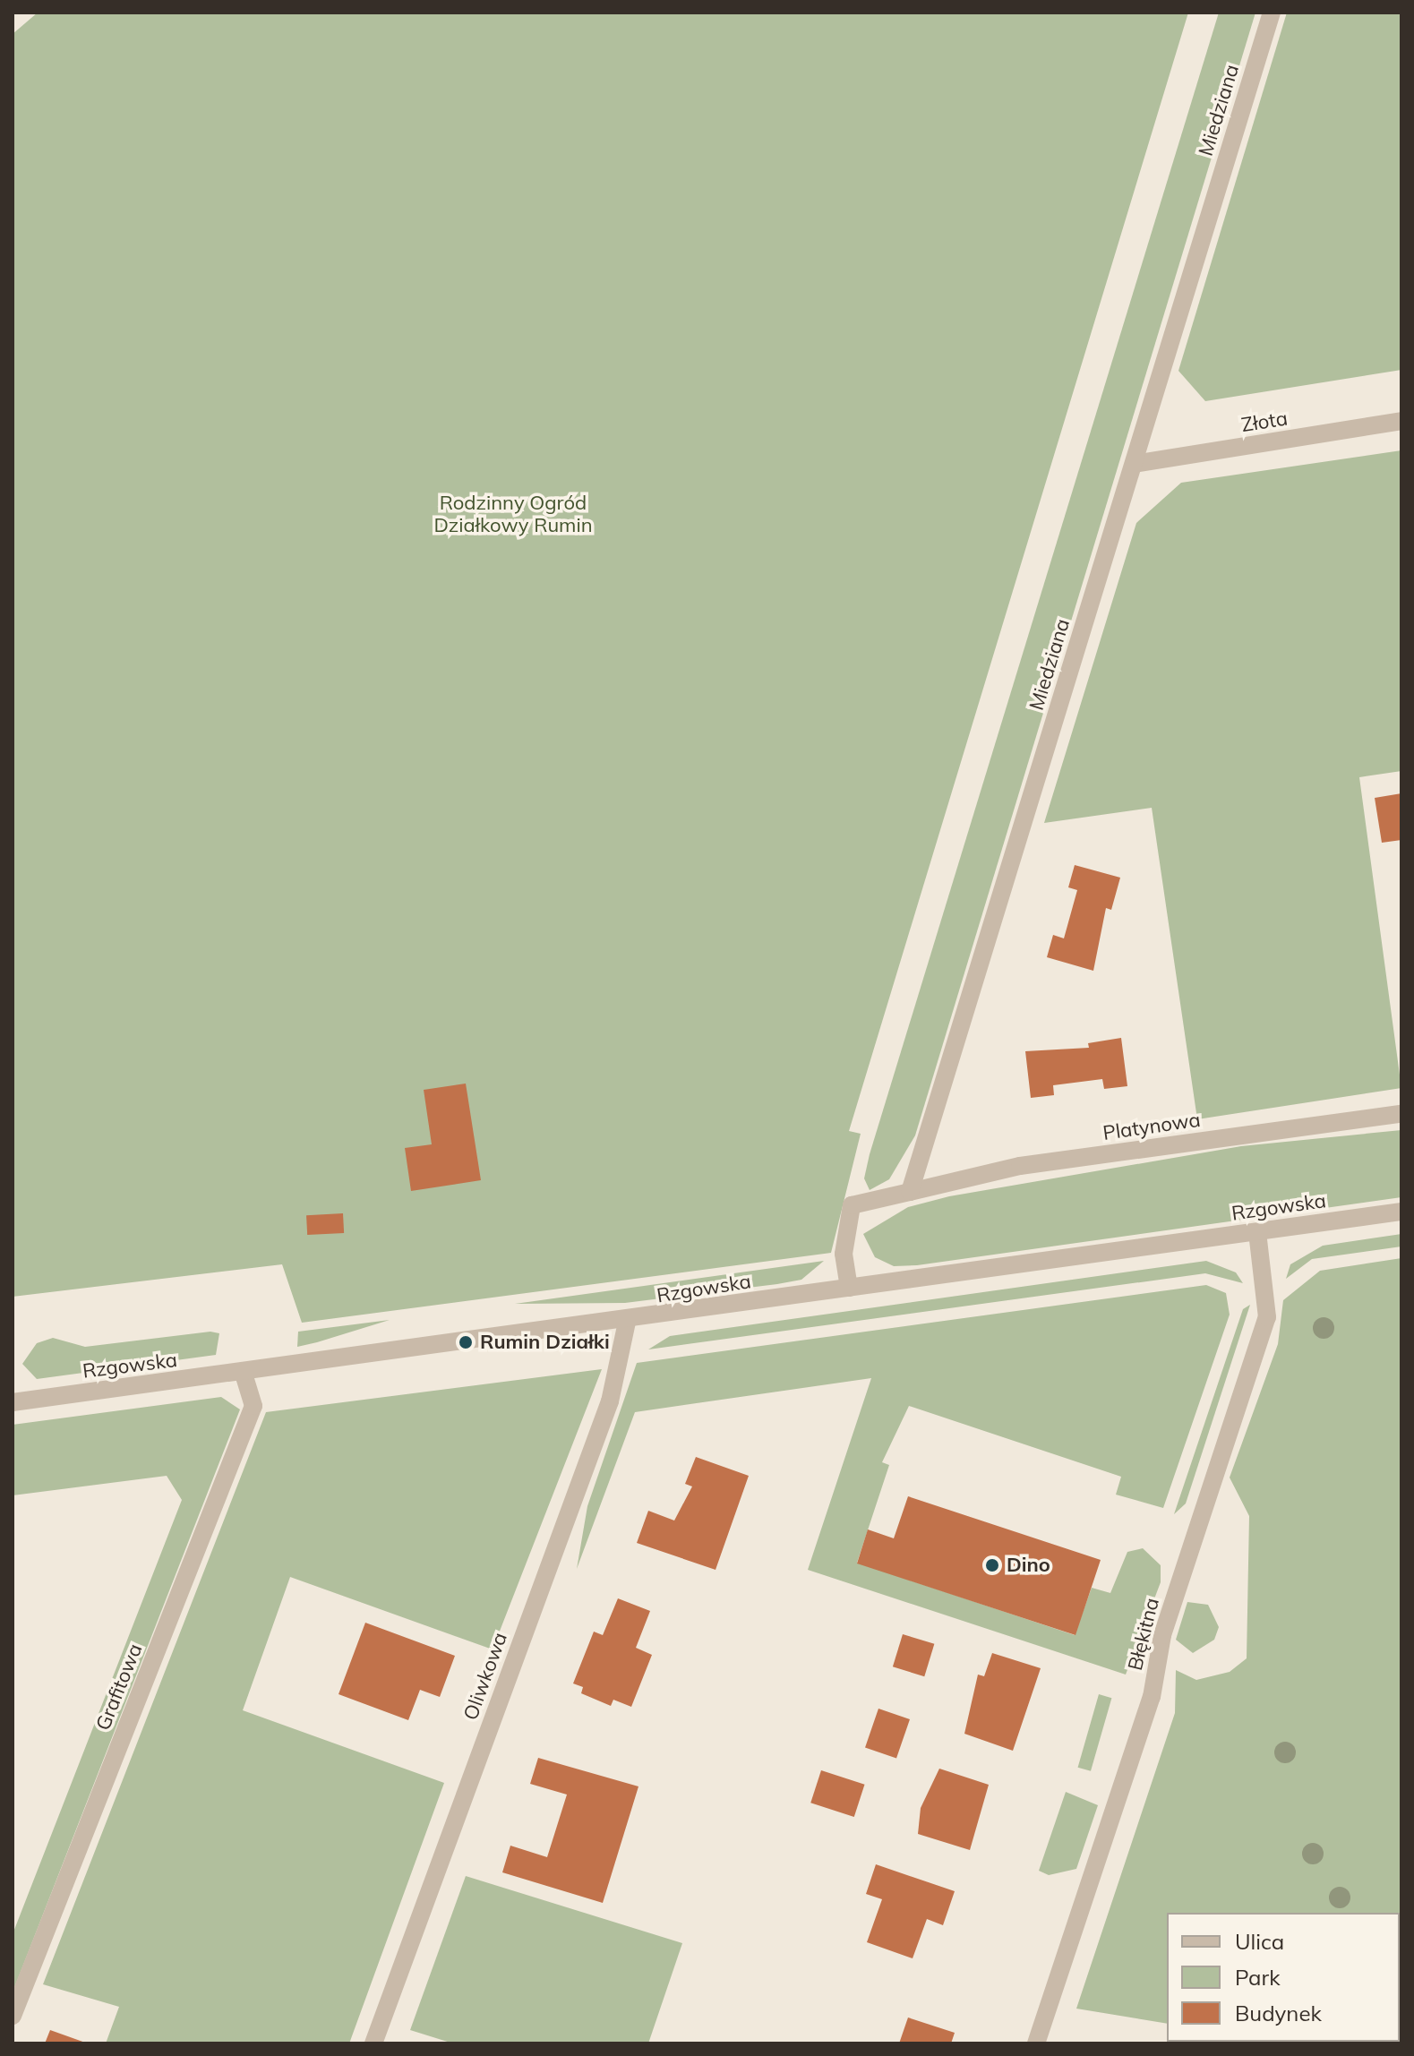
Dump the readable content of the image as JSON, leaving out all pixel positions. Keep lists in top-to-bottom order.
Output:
{
  "streets": {
    "street": [
      "Miedziana",
      "Złota",
      "Platynowa",
      "Rzgowska",
      "Błękitna",
      "Oliwkowa",
      "Grafitowa"
    ]
  },
  "crossings": [
    ["Miedziana", "Złota"],
    ["Miedziana", "Platynowa"],
    ["Rzgowska", "Błękitna"],
    ["Rzgowska", "Oliwkowa"],
    ["Rzgowska", "Grafitowa"]
  ],
  "parks": ["Rodzinny Ogród Działkowy Rumin"],
  "places": ["Rumin Działki", "Dino"],
  "legend": ["Ulica", "Park", "Budynek"]
}
